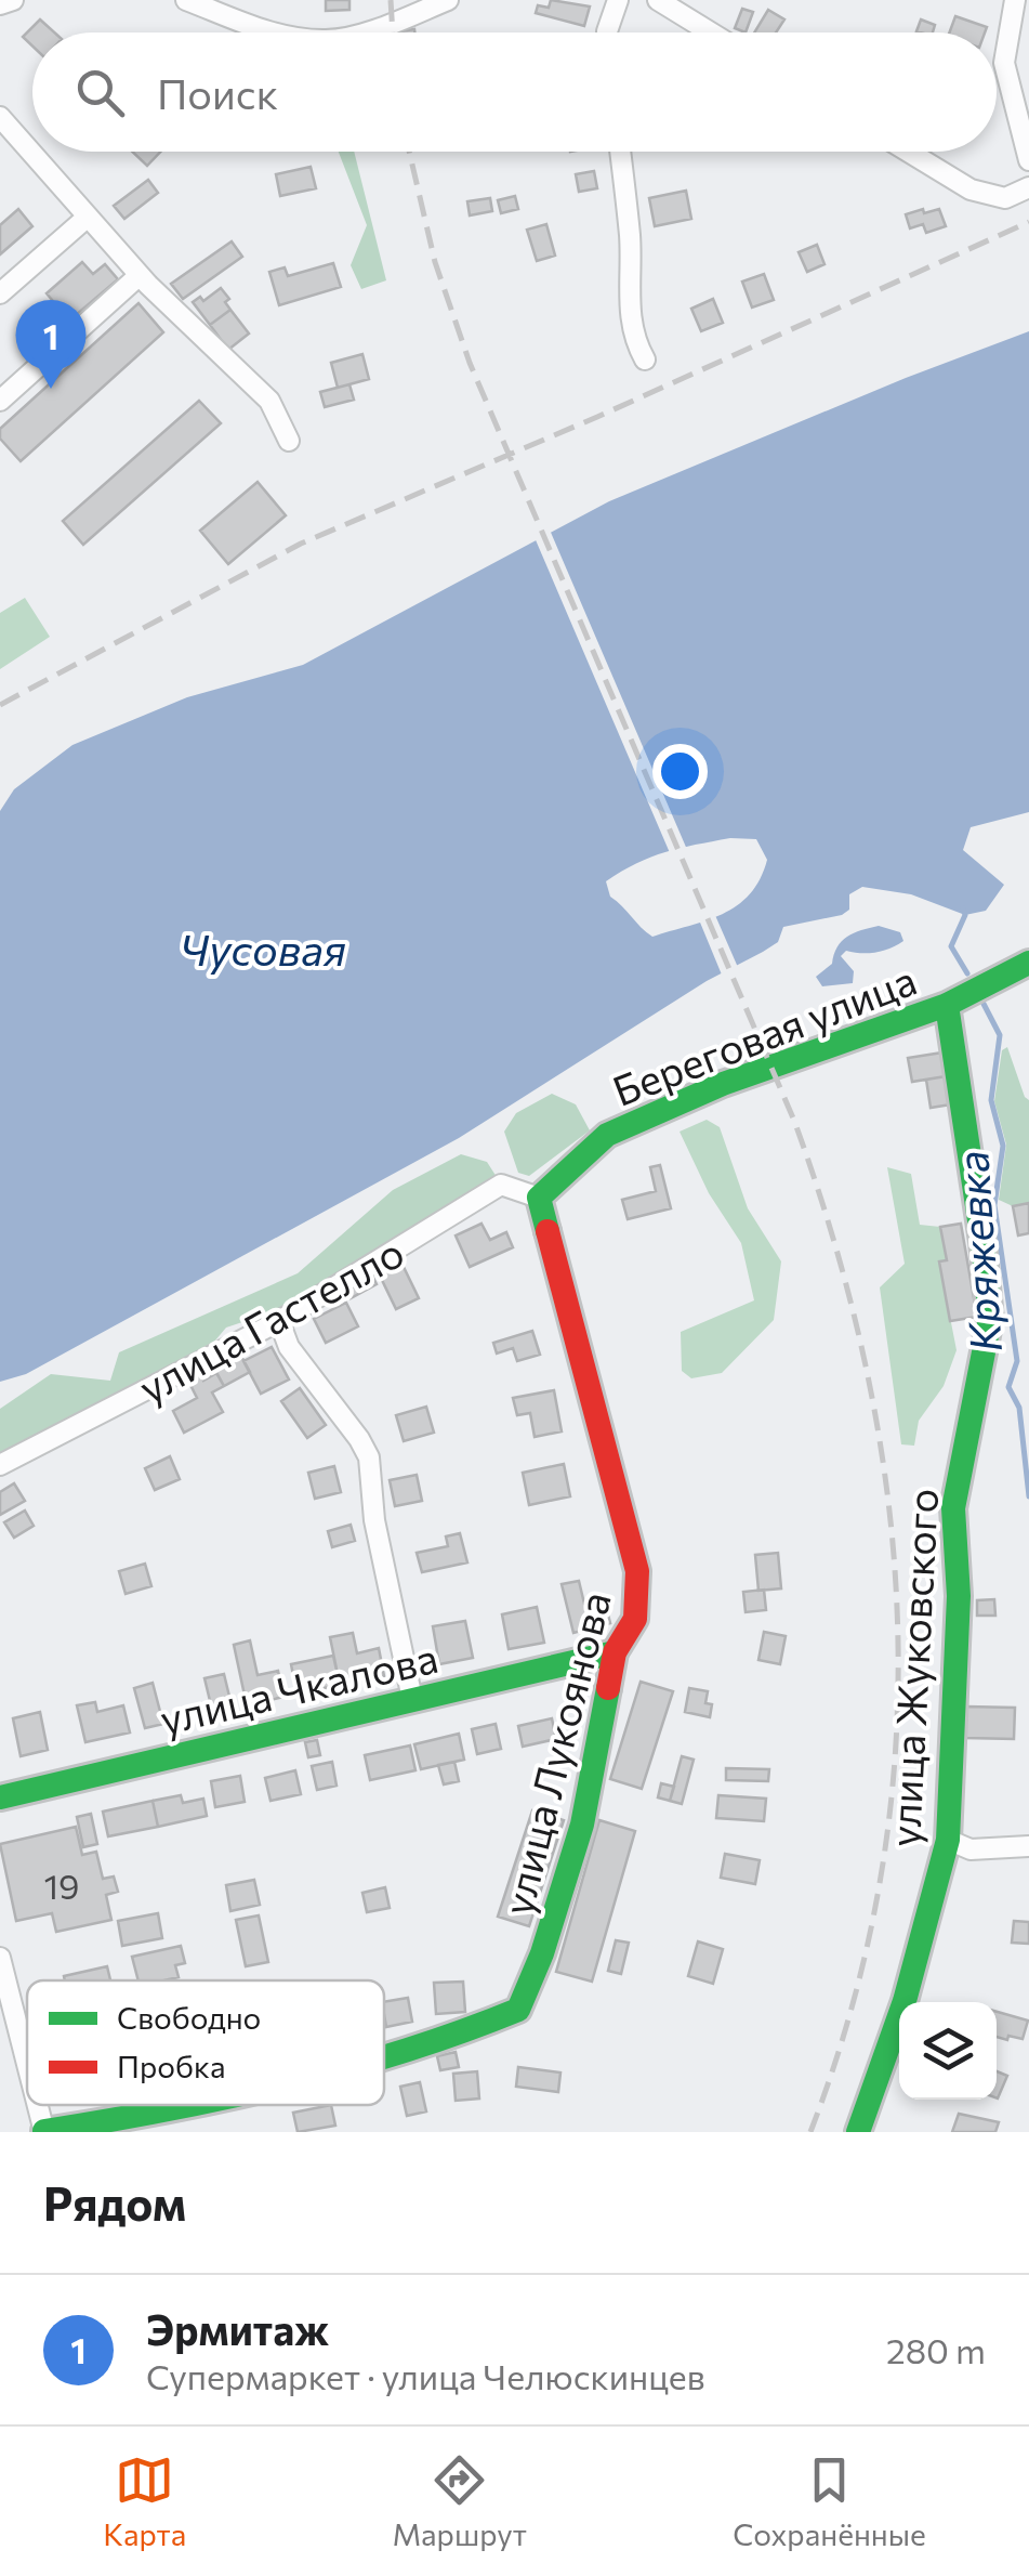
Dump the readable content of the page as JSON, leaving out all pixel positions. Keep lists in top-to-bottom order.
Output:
{
  "streets": {
    "street": [
      "Береговая улица",
      "улица Гастелло",
      "улица Жуковского",
      "улица Чкалова",
      "улица Лукоянова"
    ]
  },
  "crossings": [
    ["Береговая улица", "улица Гастелло"],
    ["Береговая улица", "улица Жуковского"],
    ["Береговая улица", "улица Лукоянова"],
    ["улица Гастелло", "улица Лукоянова"],
    ["улица Чкалова", "улица Лукоянова"]
  ],
  "water": ["Чусовая", "Кряжевка"],
  "house_numbers": ["19"],
  "legend": ["Свободно", "Пробка"],
  "page": {
    "search": "Поиск",
    "pins": "1",
    "heading": "Рядом",
    "list": [
      {
        "mark": "1",
        "name": "Эрмитаж",
        "note": "Супермаркет · улица Челюскинцев",
        "value": "280 m"
      }
    ],
    "nav": ["Карта", "Маршрут", "Сохранённые"]
  }
}
